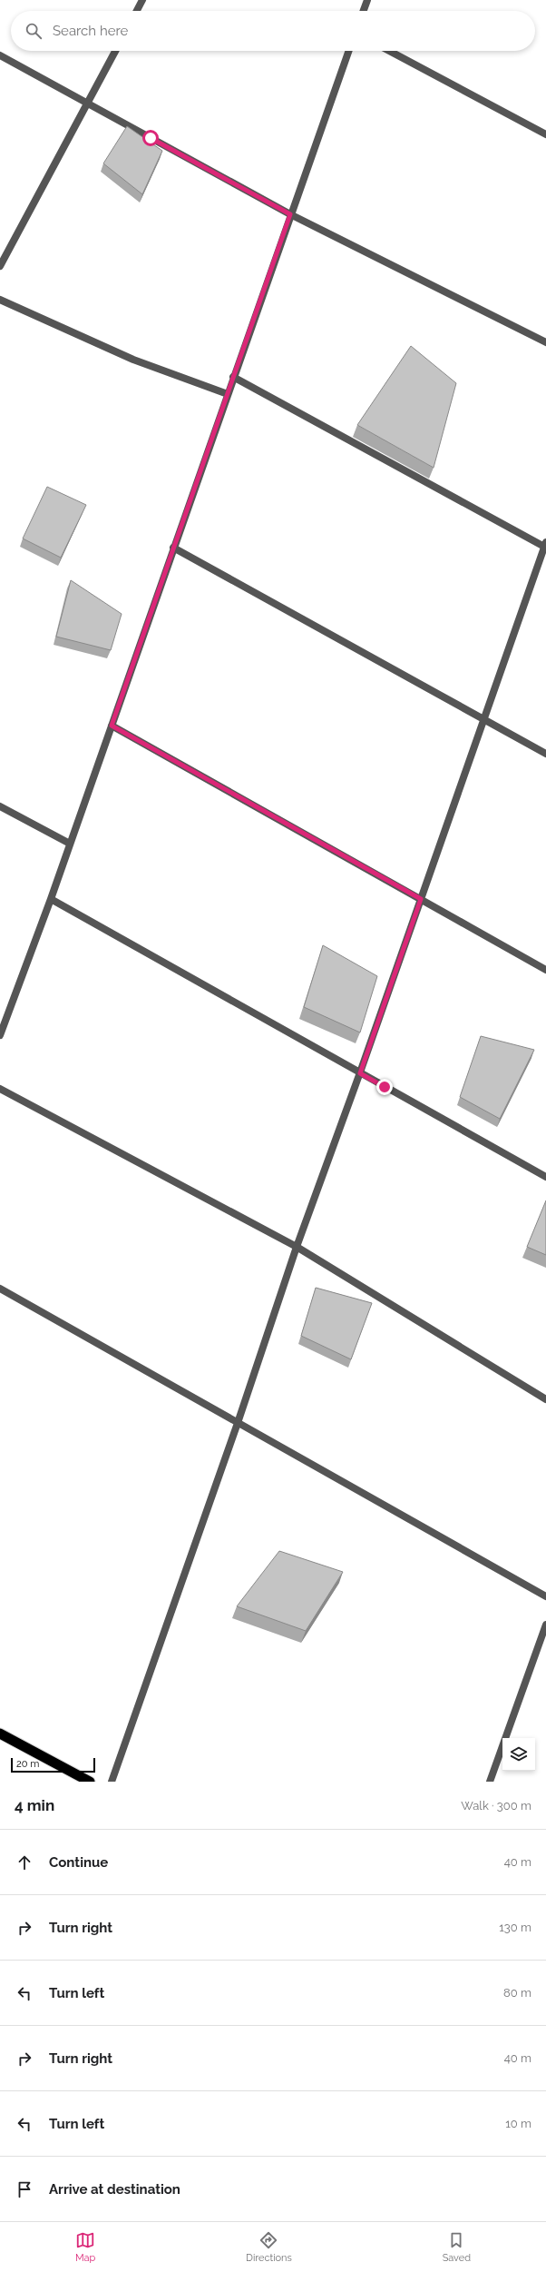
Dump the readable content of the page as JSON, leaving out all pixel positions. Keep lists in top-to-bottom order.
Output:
{
  "scale_bar": "20 m",
  "page": {
    "search": "Search here",
    "scale": "20 m",
    "heading": ["4 min", "Walk · 300 m"],
    "list": [
      ["Continue", "40 m"],
      ["Turn right", "130 m"],
      ["Turn left", "80 m"],
      ["Turn right", "40 m"],
      ["Turn left", "10 m"],
      "Arrive at destination"
    ],
    "nav": ["Map", "Directions", "Saved"]
  }
}
